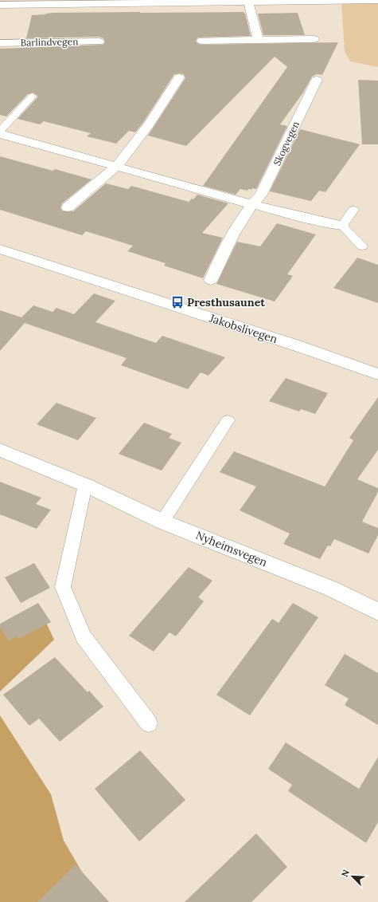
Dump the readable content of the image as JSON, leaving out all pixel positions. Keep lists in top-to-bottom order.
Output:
{
  "streets": {
    "street": [
      "Barlindvegen",
      "Skogvegen",
      "Jakobslivegen",
      "Nyheimsvegen"
    ]
  },
  "places": {
    "bus stop": ["Presthusaunet"]
  },
  "north": "top left"
}
